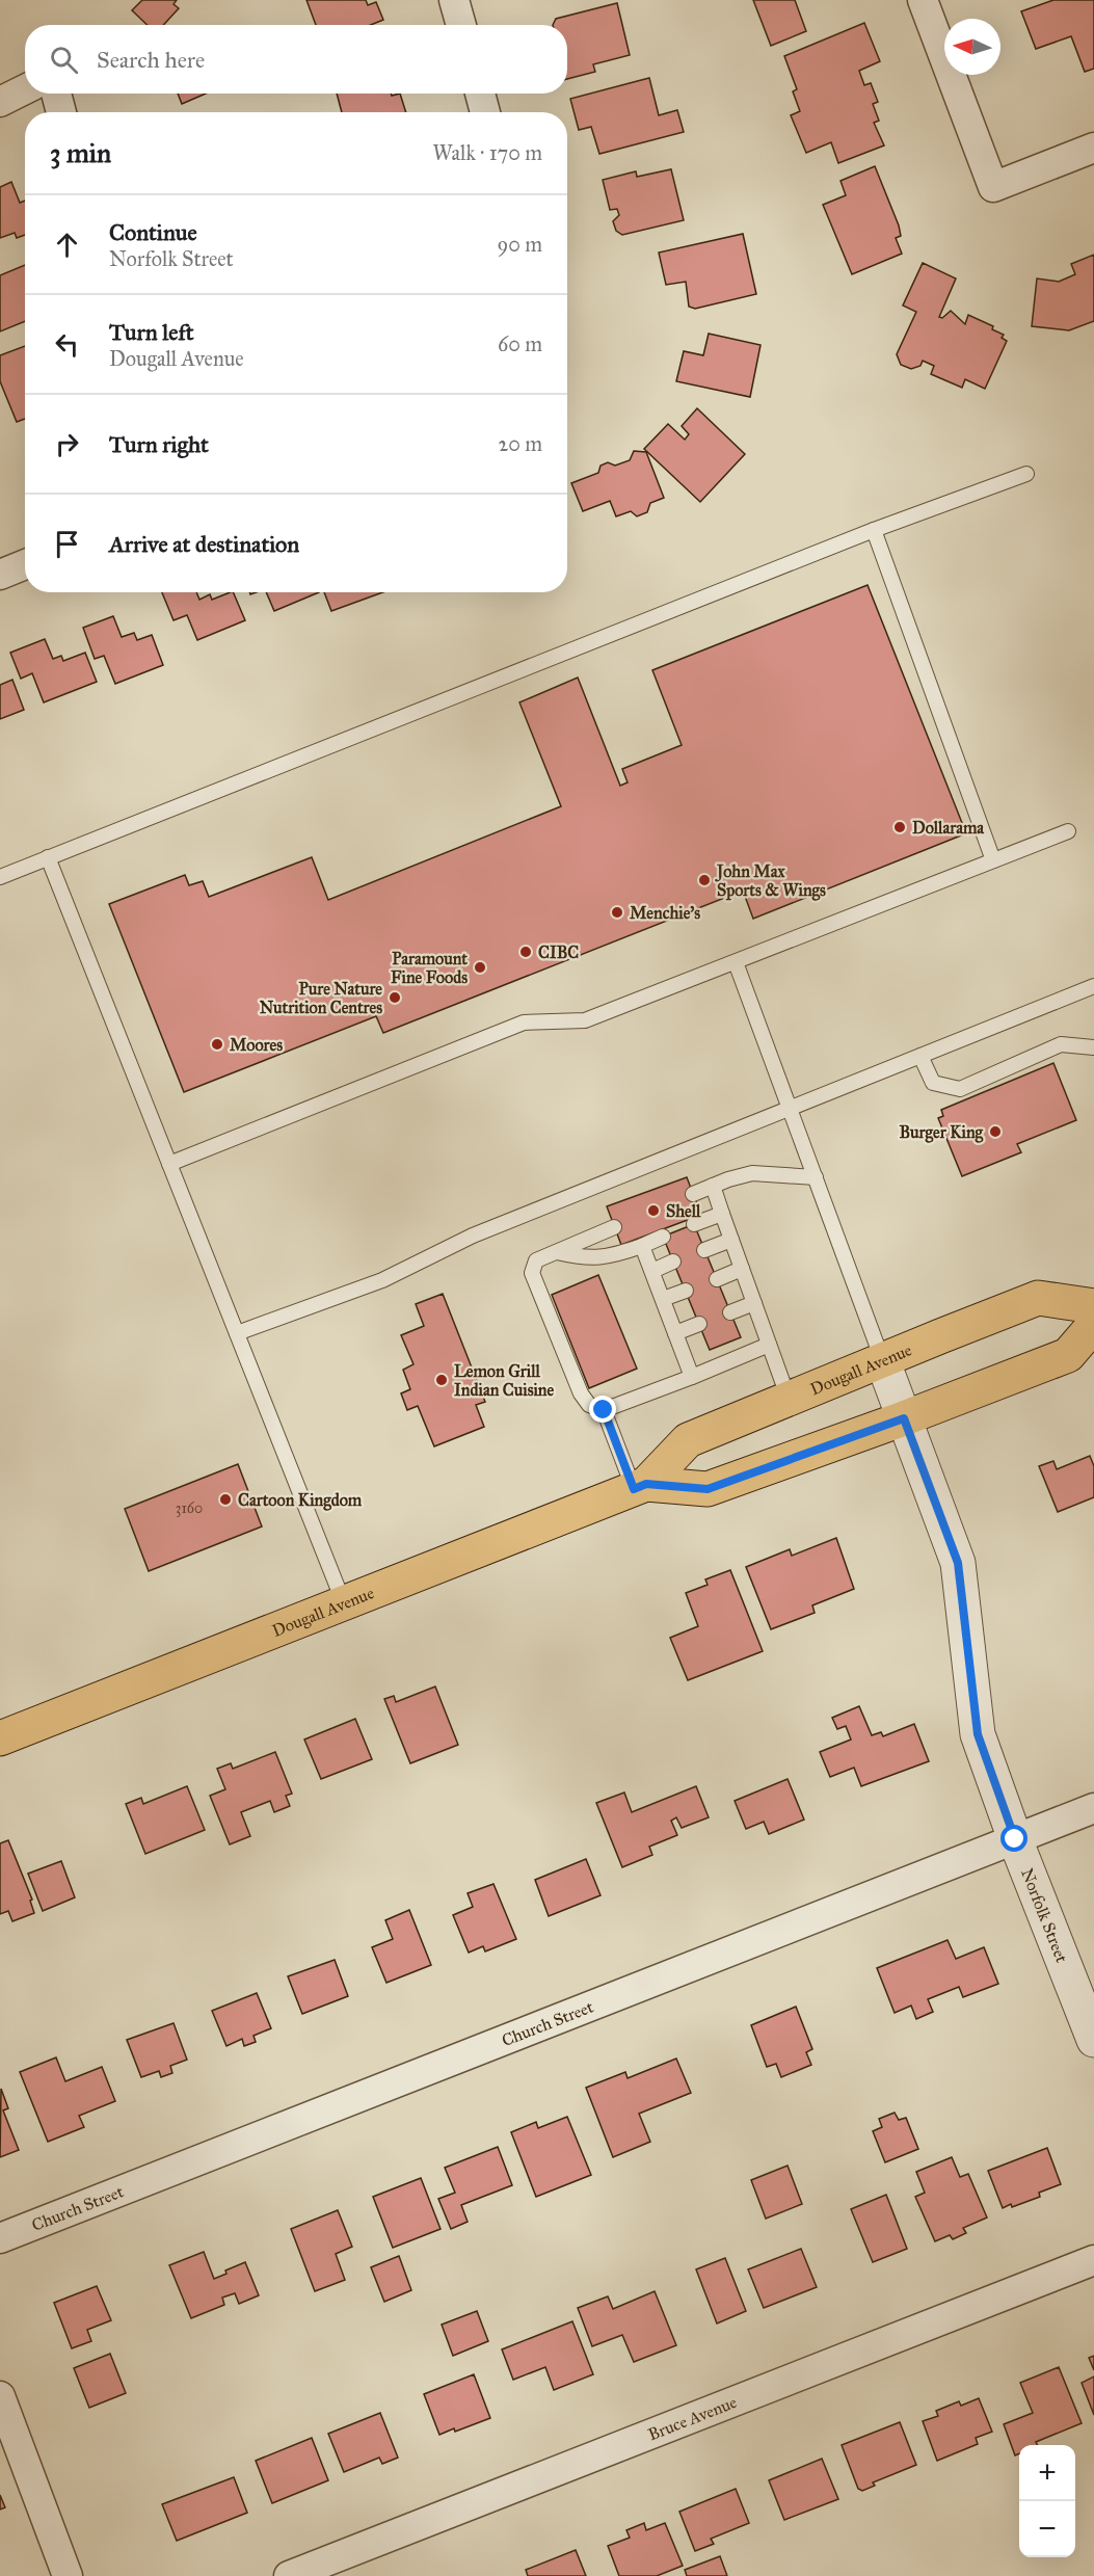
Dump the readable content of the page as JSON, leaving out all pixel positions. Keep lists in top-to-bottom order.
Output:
{
  "streets": {
    "main road": ["Dougall Avenue"],
    "street": ["Norfolk Street", "Church Street", "Bruce Avenue"]
  },
  "crossings": [
    ["Dougall Avenue", "Norfolk Street"],
    ["Norfolk Street", "Church Street"]
  ],
  "places": [
    "Dollarama",
    "John Max Sports & Wings",
    "Menchie's",
    "CIBC",
    "Paramount Fine Foods",
    "Pure Nature Nutrition Centres",
    "Moores",
    "Burger King",
    "Shell",
    "Lemon Grill Indian Cuisine",
    "Cartoon Kingdom"
  ],
  "house_numbers": ["3160"],
  "north": "left",
  "page": {
    "search": "Search here",
    "heading": ["3 min", "Walk · 170 m"],
    "list": [
      ["Continue", "Norfolk Street", "90 m"],
      ["Turn left", "Dougall Avenue", "60 m"],
      ["Turn right", "20 m"],
      "Arrive at destination"
    ],
    "map_buttons": ["+", "−"]
  }
}
